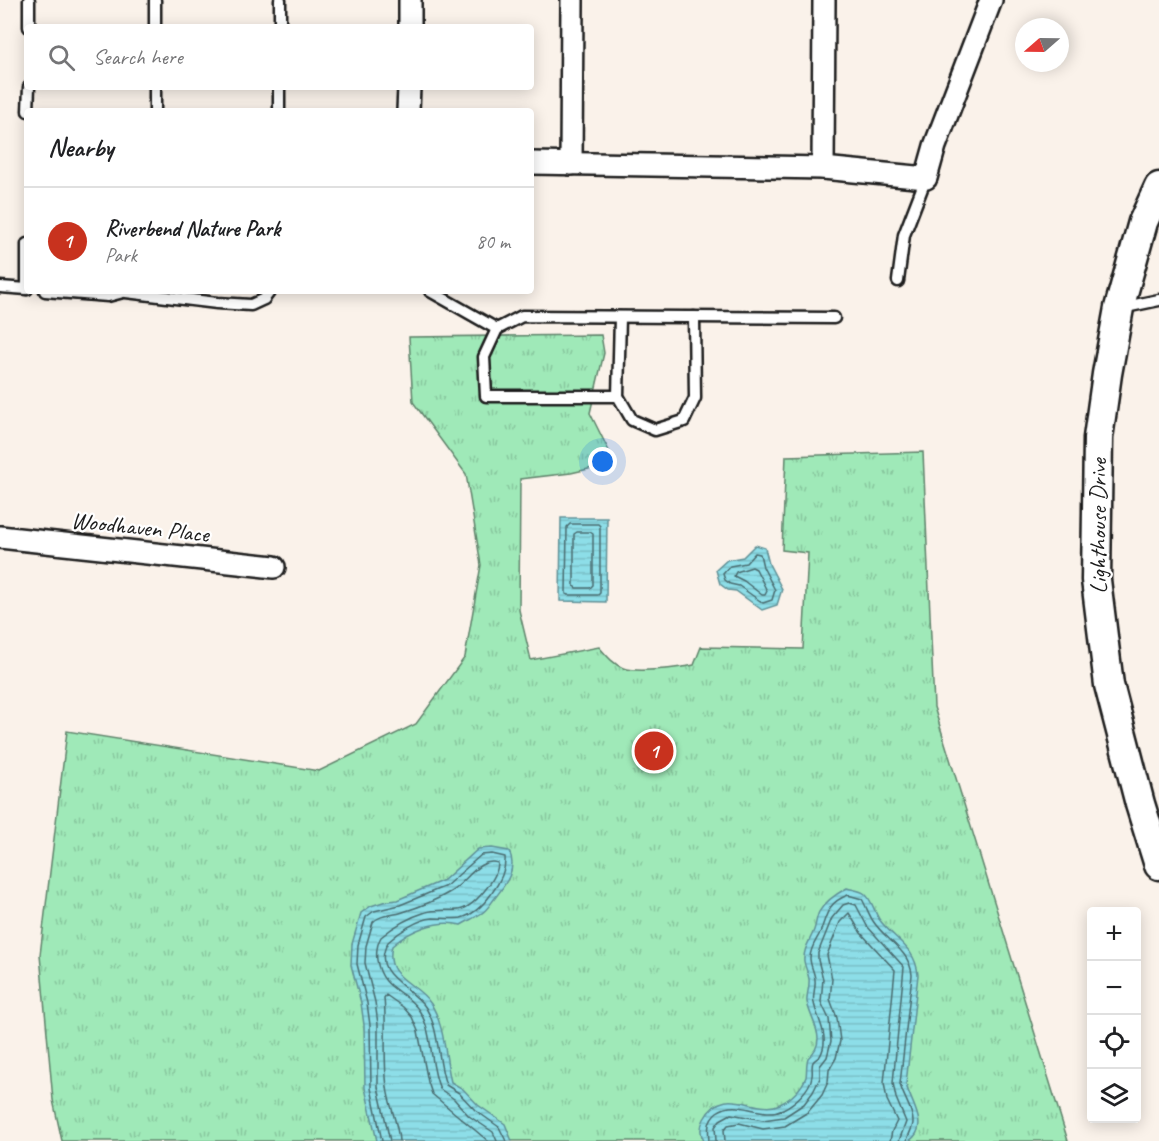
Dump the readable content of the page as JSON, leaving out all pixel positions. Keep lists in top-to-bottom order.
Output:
{
  "streets": {
    "street": ["Lighthouse Drive", "Woodhaven Place"]
  },
  "north": "left",
  "page": {
    "search": "Search here",
    "heading": "Nearby",
    "list": [
      {
        "mark": "1",
        "name": "Riverbend Nature Park",
        "note": "Park",
        "value": "80 m"
      }
    ],
    "pins": "1",
    "map_buttons": ["+", "−"]
  }
}
